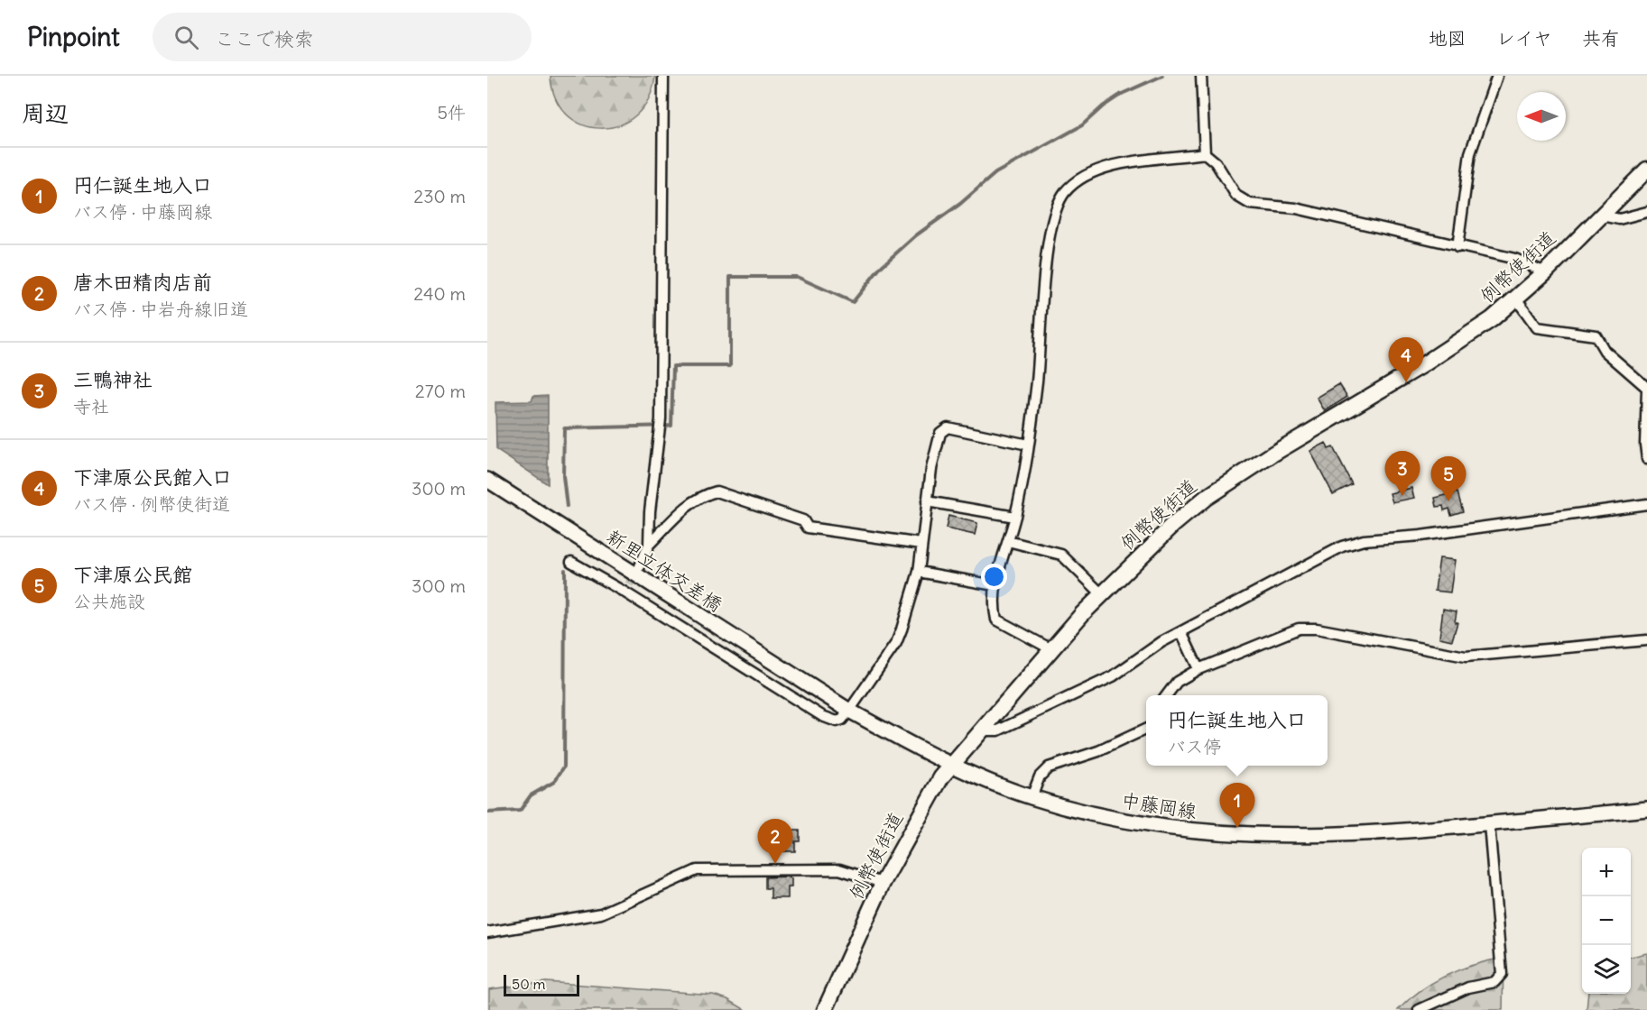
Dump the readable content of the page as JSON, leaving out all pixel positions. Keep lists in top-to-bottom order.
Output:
{
  "streets": {
    "main road": ["例幣使街道", "新里立体交差橋", "中藤岡線"]
  },
  "crossings": [
    ["例幣使街道", "中藤岡線"],
    ["新里立体交差橋", "中藤岡線"]
  ],
  "scale_bar": "50 m",
  "north": "left",
  "page": {
    "header": "Pinpoint",
    "search": "ここで検索",
    "nav": ["地図", "レイヤ", "共有"],
    "heading": ["周辺", "5件"],
    "list": [
      {
        "mark": "1",
        "name": "円仁誕生地入口",
        "note": "バス停 · 中藤岡線",
        "value": "230 m"
      },
      {
        "mark": "2",
        "name": "唐木田精肉店前",
        "note": "バス停 · 中岩舟線旧道",
        "value": "240 m"
      },
      {
        "mark": "3",
        "name": "三鴨神社",
        "note": "寺社",
        "value": "270 m"
      },
      {
        "mark": "4",
        "name": "下津原公民館入口",
        "note": "バス停 · 例幣使街道",
        "value": "300 m"
      },
      {
        "mark": "5",
        "name": "下津原公民館",
        "note": "公共施設",
        "value": "300 m"
      }
    ],
    "pins": [
      "4",
      "3",
      "5",
      "1",
      "2"
    ],
    "popup": ["円仁誕生地入口", "バス停"],
    "map_buttons": ["+", "−"],
    "scale": "50 m"
  }
}
